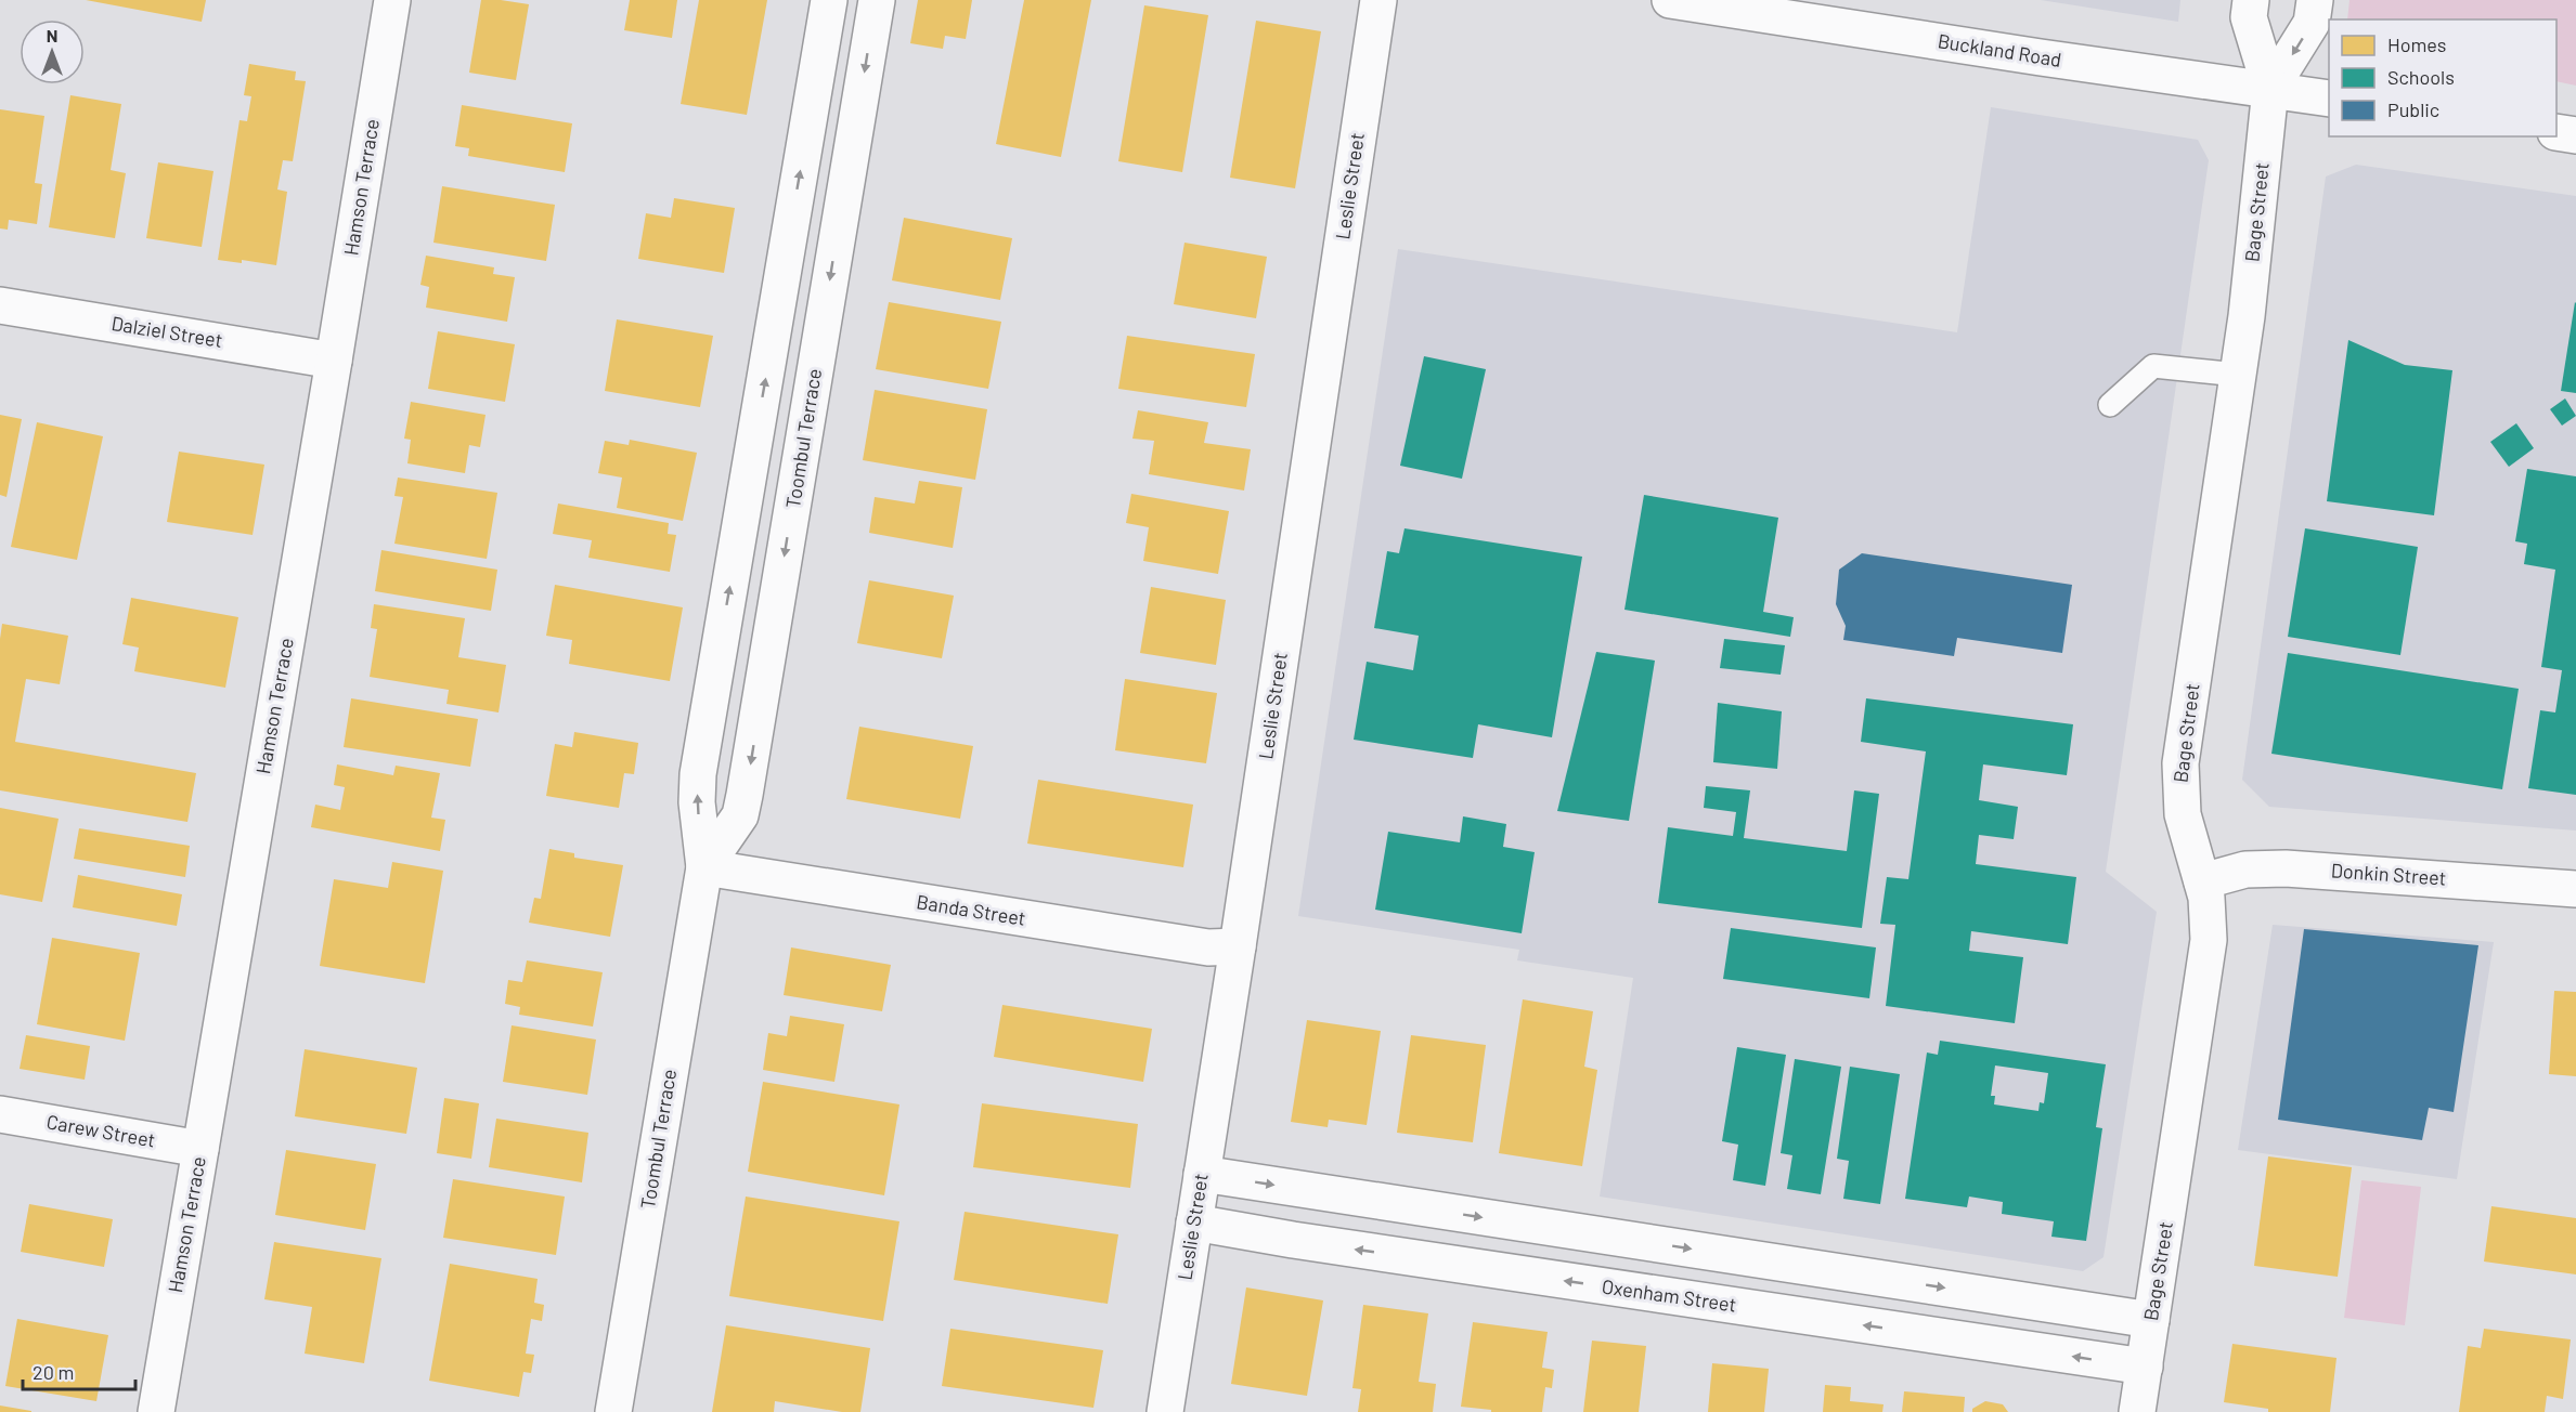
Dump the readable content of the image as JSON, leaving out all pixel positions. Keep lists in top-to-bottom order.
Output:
{
  "streets": {
    "street": [
      "Buckland Road",
      "Leslie Street",
      "Hamson Terrace",
      "Bage Street",
      "Dalziel Street",
      "Toombul Terrace",
      "Donkin Street",
      "Banda Street",
      "Carew Street",
      "Oxenham Street"
    ]
  },
  "crossings": [
    ["Buckland Road", "Bage Street"],
    ["Leslie Street", "Banda Street"],
    ["Leslie Street", "Oxenham Street"],
    ["Hamson Terrace", "Dalziel Street"],
    ["Hamson Terrace", "Carew Street"],
    ["Bage Street", "Donkin Street"],
    ["Bage Street", "Oxenham Street"],
    ["Toombul Terrace", "Banda Street"]
  ],
  "legend": ["Homes", "Schools", "Public"],
  "scale_bar": "20 m",
  "north": "top"
}
